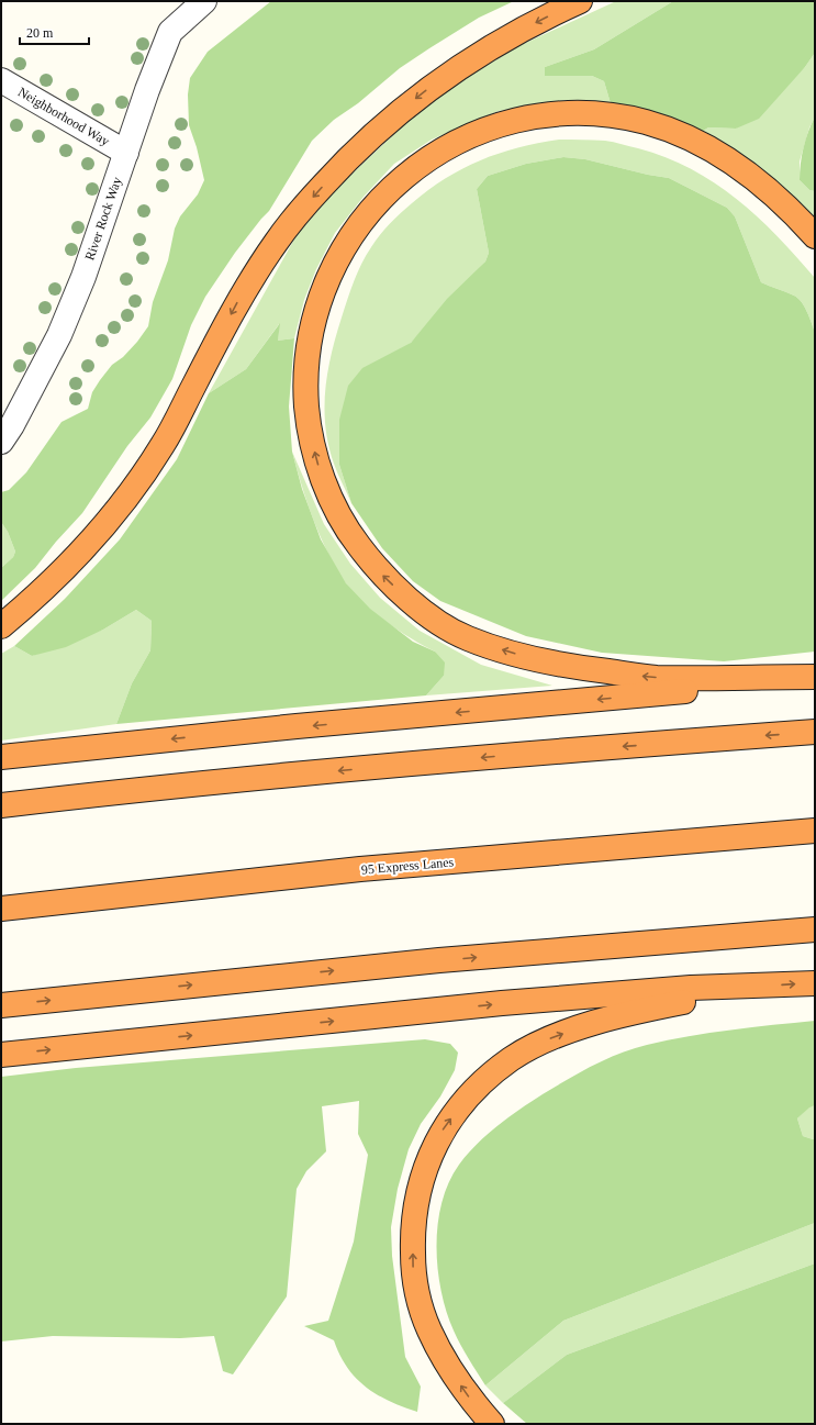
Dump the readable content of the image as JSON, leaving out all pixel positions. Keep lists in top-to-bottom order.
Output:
{
  "streets": {
    "highway": ["95 Express Lanes"],
    "street": ["Neighborhood Way", "River Rock Way"]
  },
  "crossings": [
    ["Neighborhood Way", "River Rock Way"]
  ],
  "scale_bar": "20 m"
}
